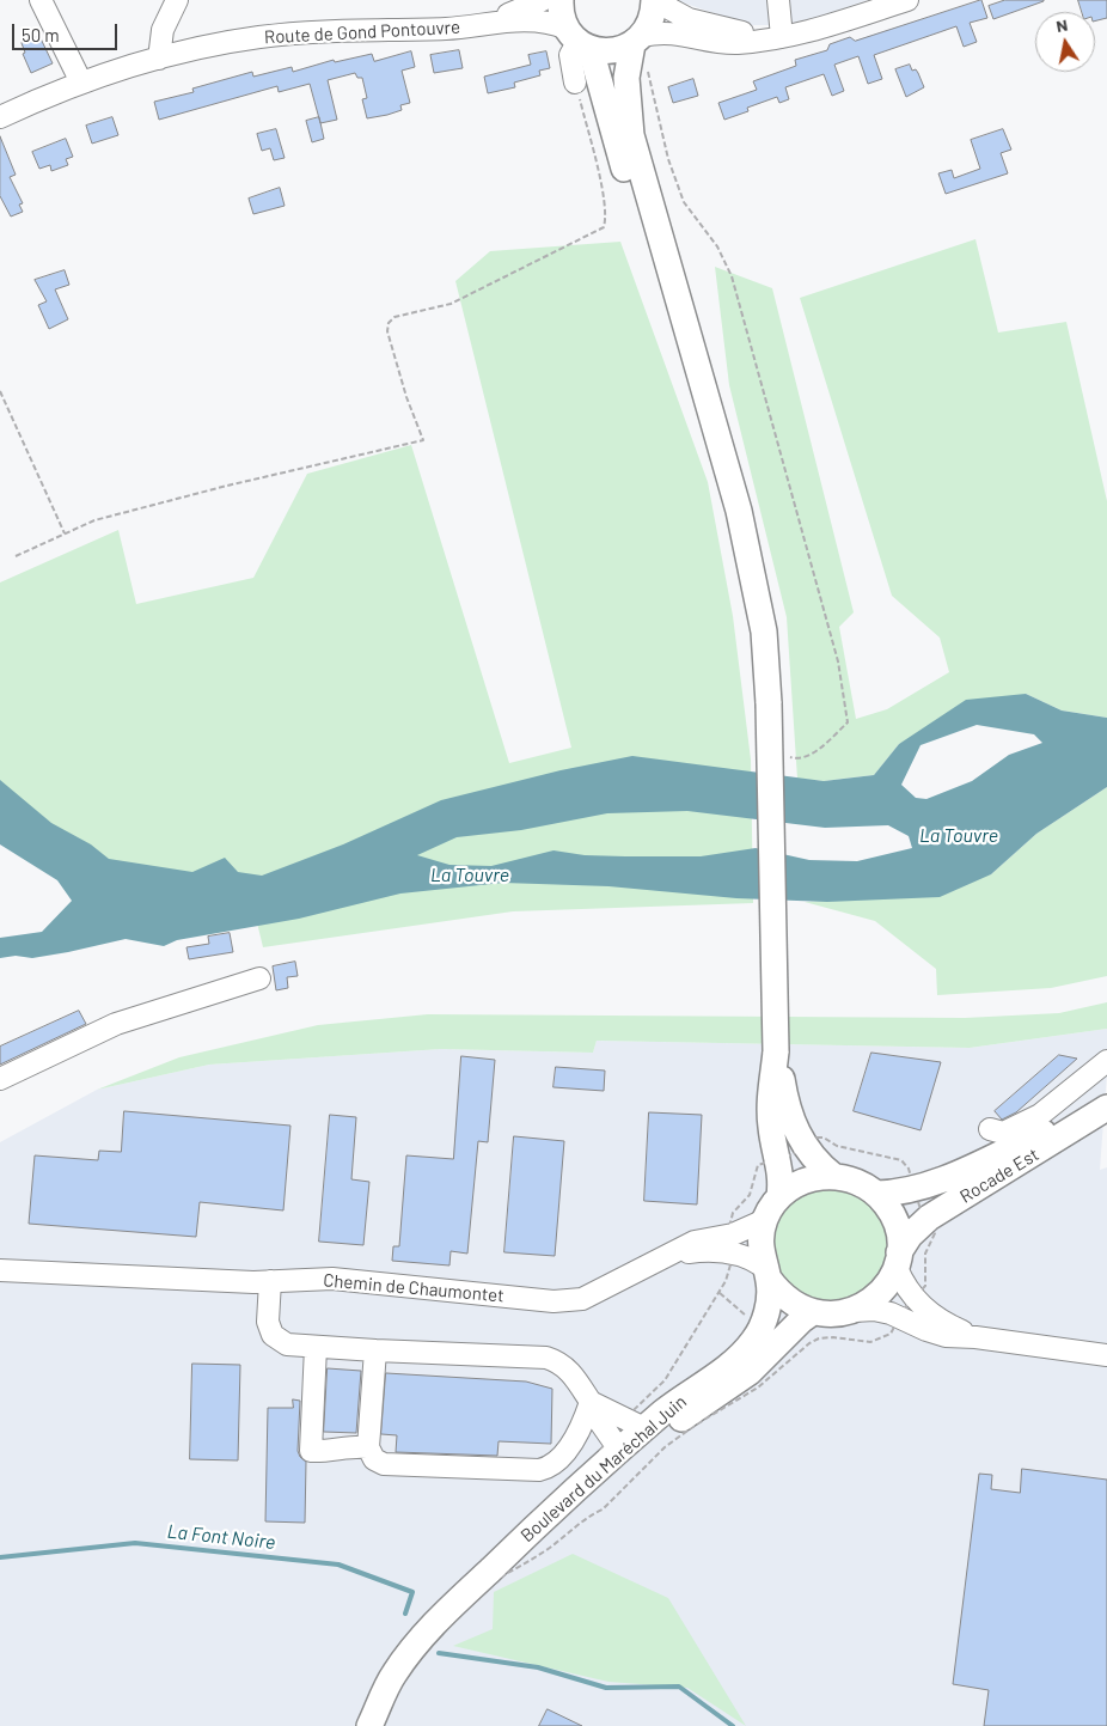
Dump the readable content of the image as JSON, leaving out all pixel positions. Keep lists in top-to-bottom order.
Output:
{
  "streets": {
    "main road": ["Rocade Est", "Boulevard du Maréchal Juin"],
    "street": ["Route de Gond Pontouvre", "Chemin de Chaumontet"]
  },
  "crossings": [
    ["Rocade Est", "Chemin de Chaumontet"],
    ["Rocade Est", "Boulevard du Maréchal Juin"],
    ["Chemin de Chaumontet", "Boulevard du Maréchal Juin"]
  ],
  "water": ["La Touvre", "La Font Noire"],
  "scale_bar": "50 m",
  "north": "top"
}
